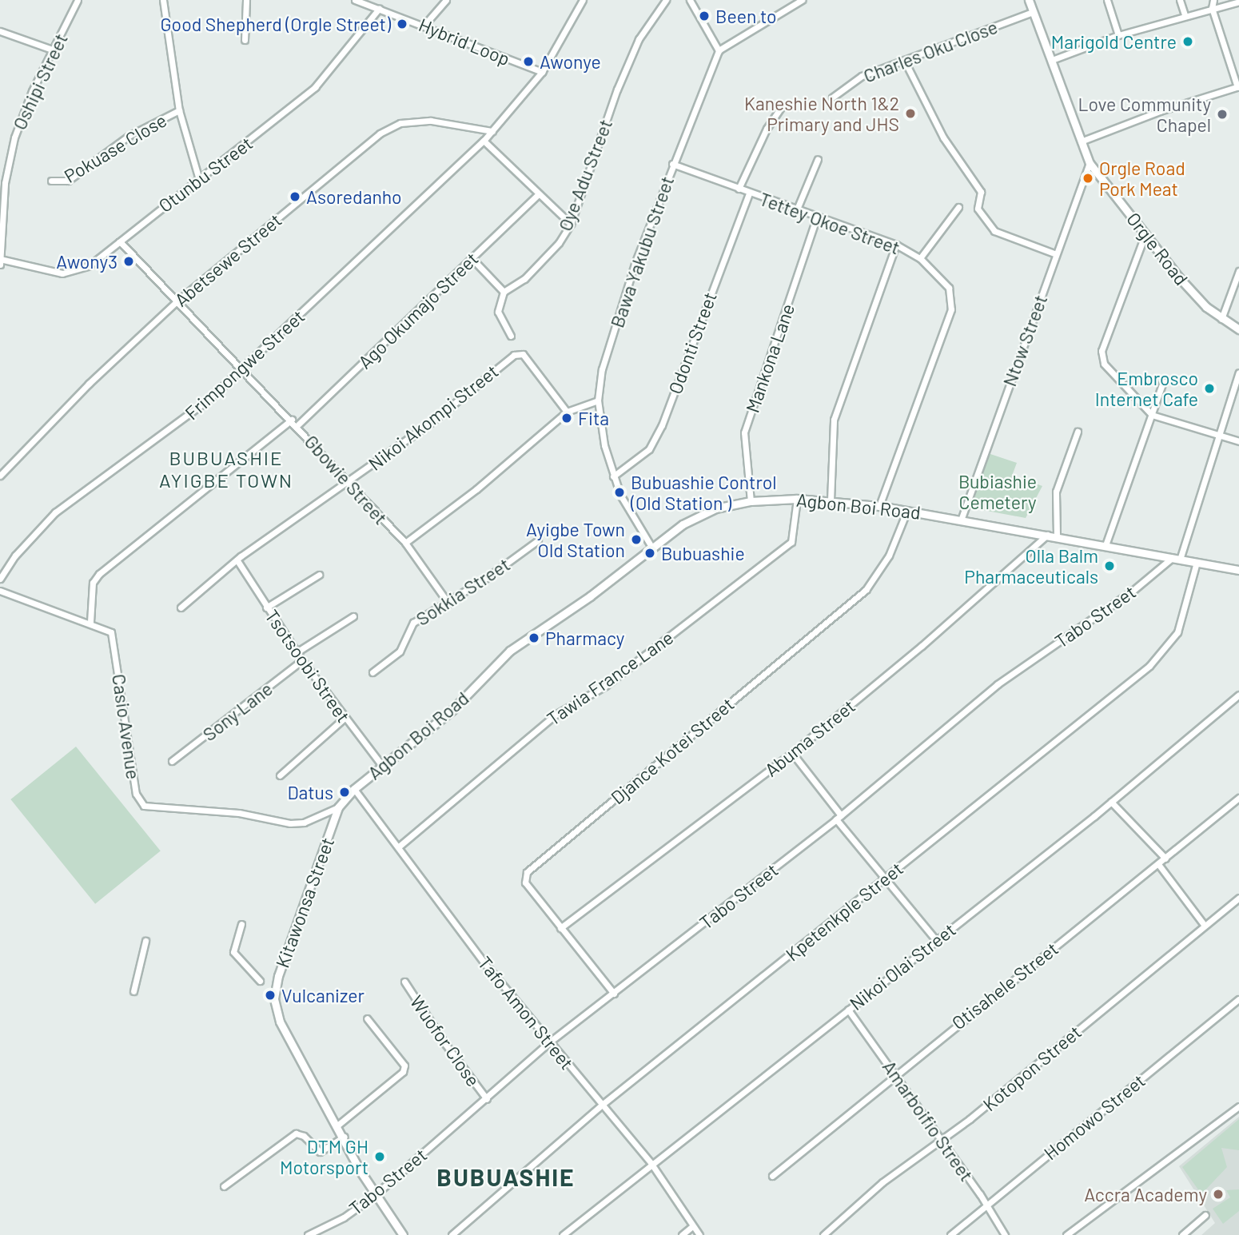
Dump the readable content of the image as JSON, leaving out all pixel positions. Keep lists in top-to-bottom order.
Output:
{
  "streets": {
    "street": [
      "Hybrid Loop",
      "Charles Oku Close",
      "Oshipi Street",
      "Pokuase Close",
      "Otunbu Street",
      "Oye Adu Street",
      "Tettey Okoe Street",
      "Orgle Road",
      "Bawa Yakubu Street",
      "Abetsewe Street",
      "Ago Okumajo Street",
      "Ntow Street",
      "Odonti Street",
      "Mankona Lane",
      "Frimpongwe Street",
      "Nikoi Akompi Street",
      "Gbowie Street",
      "Agbon Boi Road",
      "Sokkia Street",
      "Tabo Street",
      "Tsotsoobi Street",
      "Tawia France Lane",
      "Sony Lane",
      "Casio Avenue",
      "Abuma Street",
      "Djance Kotei Street",
      "Kitawonsa Street",
      "Kpetenkple Street",
      "Nikoi Olai Street",
      "Otisahele Street",
      "Tafo Amon Street",
      "Wuofor Close",
      "Kotopon Street",
      "Homowo Street",
      "Amarboifio Street"
    ]
  },
  "crossings": [
    ["Hybrid Loop", "Otunbu Street"],
    ["Charles Oku Close", "Orgle Road"],
    ["Oshipi Street", "Otunbu Street"],
    ["Otunbu Street", "Gbowie Street"],
    ["Tettey Okoe Street", "Bawa Yakubu Street"],
    ["Tettey Okoe Street", "Odonti Street"],
    ["Tettey Okoe Street", "Mankona Lane"],
    ["Tettey Okoe Street", "Agbon Boi Road"],
    ["Orgle Road", "Ntow Street"],
    ["Bawa Yakubu Street", "Odonti Street"],
    ["Bawa Yakubu Street", "Agbon Boi Road"],
    ["Abetsewe Street", "Frimpongwe Street"],
    ["Abetsewe Street", "Gbowie Street"],
    ["Ago Okumajo Street", "Gbowie Street"],
    ["Ntow Street", "Agbon Boi Road"],
    ["Mankona Lane", "Agbon Boi Road"],
    ["Frimpongwe Street", "Gbowie Street"],
    ["Nikoi Akompi Street", "Gbowie Street"],
    ["Nikoi Akompi Street", "Tsotsoobi Street"],
    ["Gbowie Street", "Sokkia Street"],
    ["Agbon Boi Road", "Tabo Street"],
    ["Agbon Boi Road", "Tsotsoobi Street"],
    ["Agbon Boi Road", "Tawia France Lane"],
    ["Agbon Boi Road", "Casio Avenue"],
    ["Agbon Boi Road", "Abuma Street"],
    ["Agbon Boi Road", "Djance Kotei Street"],
    ["Agbon Boi Road", "Kitawonsa Street"],
    ["Agbon Boi Road", "Kpetenkple Street"],
    ["Agbon Boi Road", "Tafo Amon Street"],
    ["Tabo Street", "Djance Kotei Street"],
    ["Tabo Street", "Tafo Amon Street"],
    ["Tabo Street", "Wuofor Close"],
    ["Tsotsoobi Street", "Sony Lane"],
    ["Tawia France Lane", "Tafo Amon Street"],
    ["Casio Avenue", "Kitawonsa Street"],
    ["Abuma Street", "Djance Kotei Street"],
    ["Kpetenkple Street", "Tafo Amon Street"],
    ["Nikoi Olai Street", "Tafo Amon Street"],
    ["Nikoi Olai Street", "Amarboifio Street"],
    ["Otisahele Street", "Amarboifio Street"],
    ["Kotopon Street", "Amarboifio Street"],
    ["Homowo Street", "Amarboifio Street"]
  ],
  "districts": ["BUBUASHIE AYIGBE TOWN", "BUBUASHIE"],
  "parks": ["Bubiashie Cemetery"],
  "places": [
    "Been to",
    "Good Shepherd (Orgle Street)",
    "Marigold Centre",
    "Awonye",
    "Kaneshie North 1&2 Primary and JHS",
    "Love Community Chapel",
    "Orgle Road Pork Meat",
    "Asoredanho",
    "Awony3",
    "Embrosco Internet Cafe",
    "Fita",
    "Bubuashie Control (Old Station )",
    "Ayigbe Town Old Station",
    "Bubuashie",
    "Olla Balm Pharmaceuticals",
    "Pharmacy",
    "Datus",
    "Vulcanizer",
    "DTM GH Motorsport",
    "Accra Academy"
  ]
}
